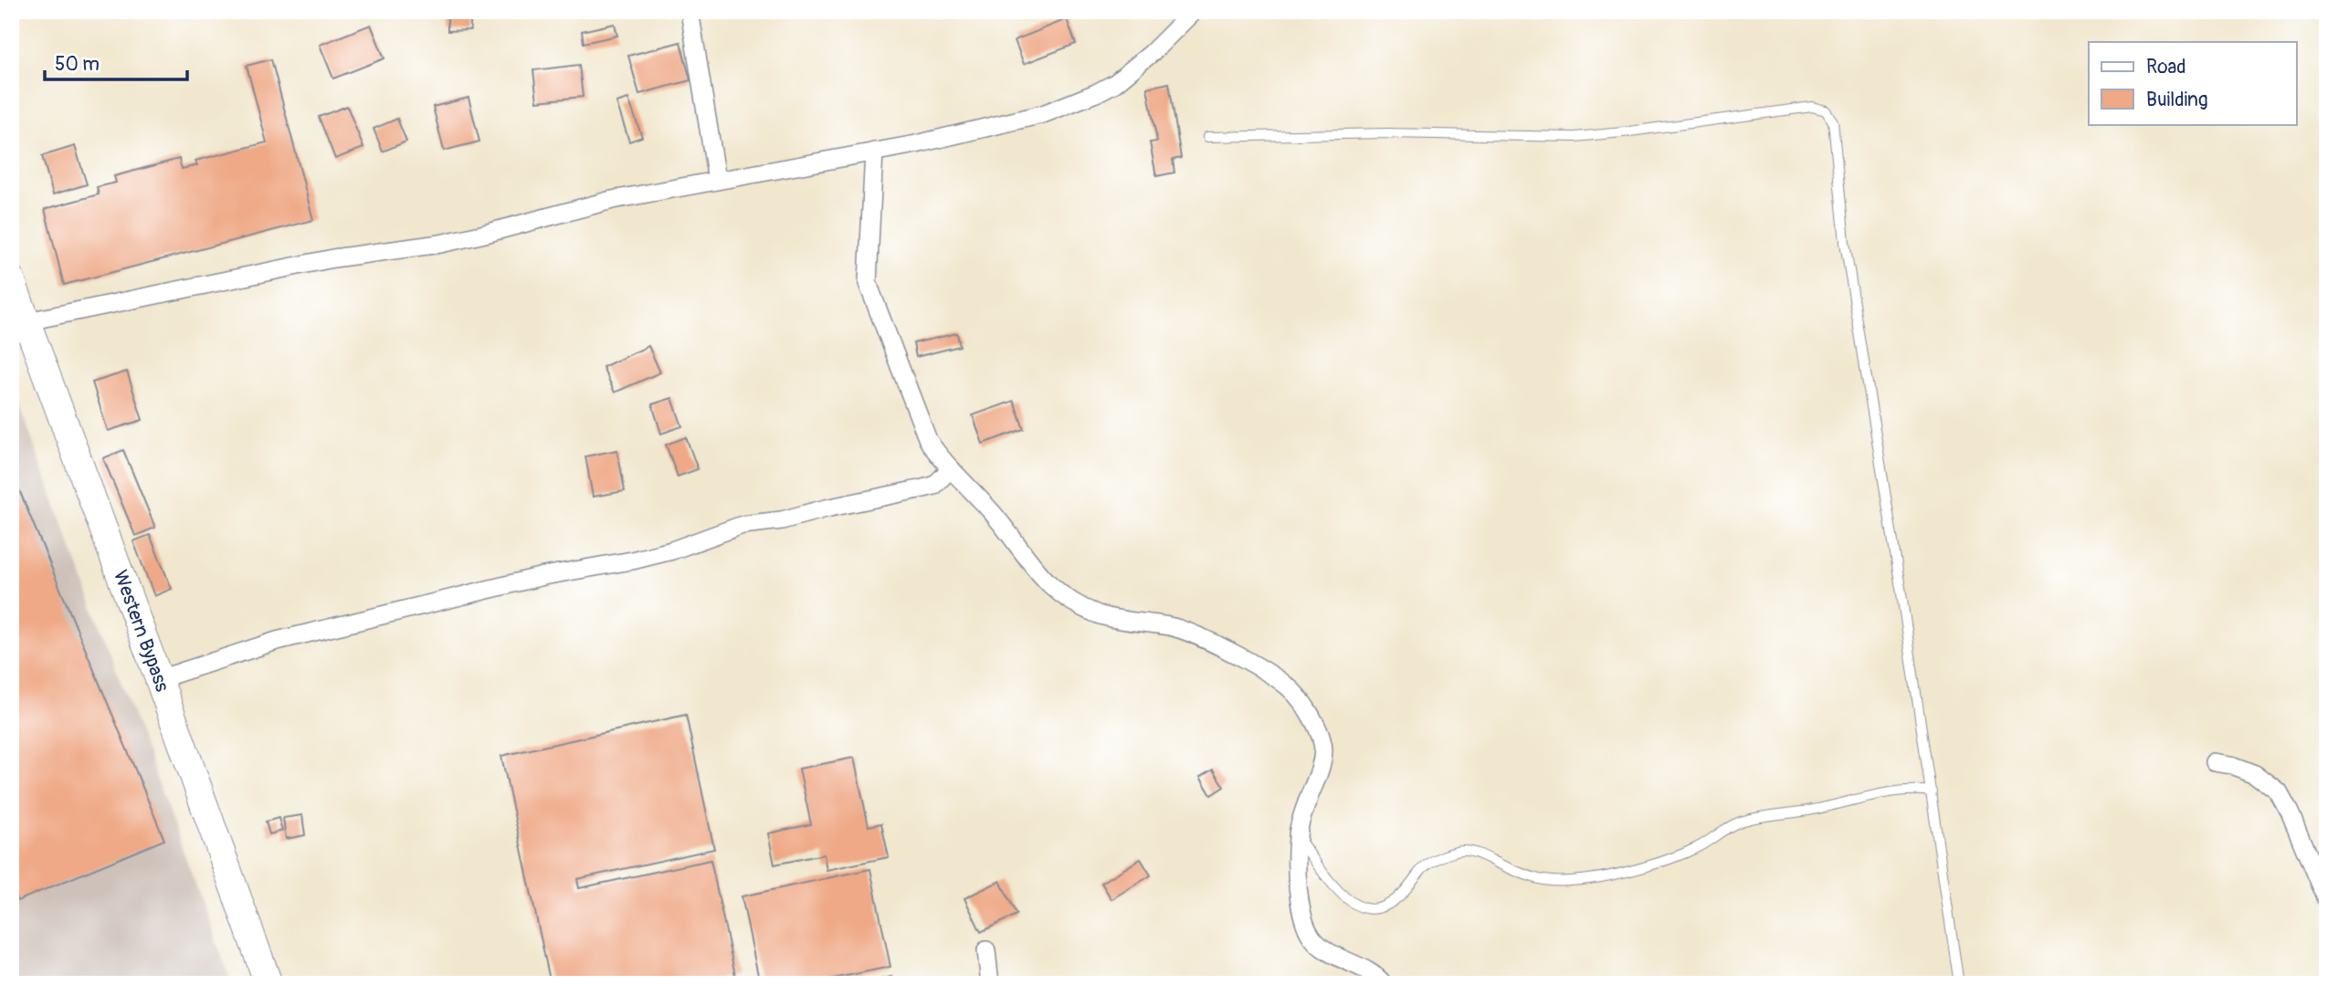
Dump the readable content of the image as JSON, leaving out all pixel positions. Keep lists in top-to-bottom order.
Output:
{
  "streets": {
    "main road": ["Western Bypass"]
  },
  "legend": ["Road", "Building"],
  "scale_bar": "50 m"
}
